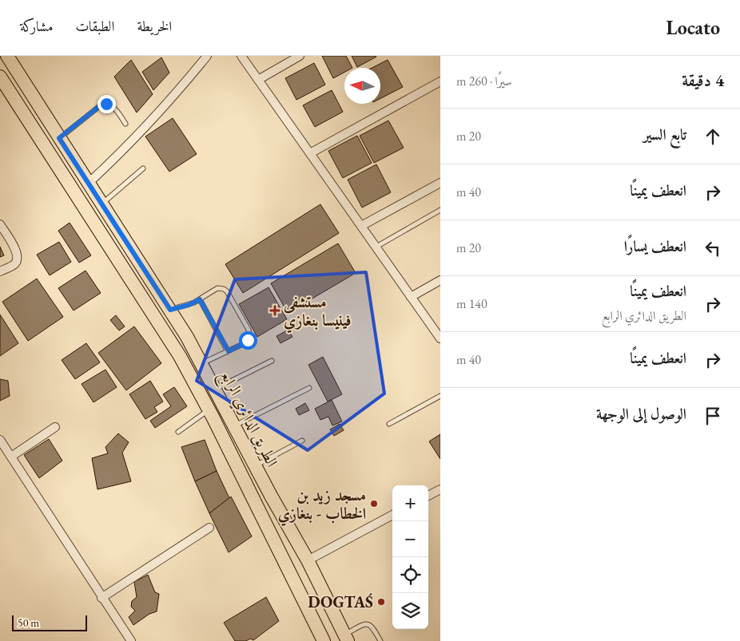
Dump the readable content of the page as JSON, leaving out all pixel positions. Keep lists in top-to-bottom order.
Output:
{
  "streets": {
    "main road": ["الطريق الدائري الرابع"]
  },
  "places": {
    "health": ["مستشفى فينيسا بنغازي"],
    "other": ["مسجد زيد بن الخطاب - بنغازي", "DOGTAŚ"]
  },
  "scale_bar": "50 m",
  "north": "left",
  "page": {
    "header": "Locato",
    "nav": ["الخريطة", "الطبقات", "مشاركة"],
    "heading": ["4 دقيقة", "سيرًا · 260 m"],
    "list": [
      ["تابع السير", "20 m"],
      ["انعطف يمينًا", "40 m"],
      ["انعطف يسارًا", "20 m"],
      ["انعطف يمينًا", "الطريق الدائري الرابع", "140 m"],
      ["انعطف يمينًا", "40 m"],
      "الوصول إلى الوجهة"
    ],
    "map_buttons": ["+", "−"],
    "scale": "50 m"
  }
}
